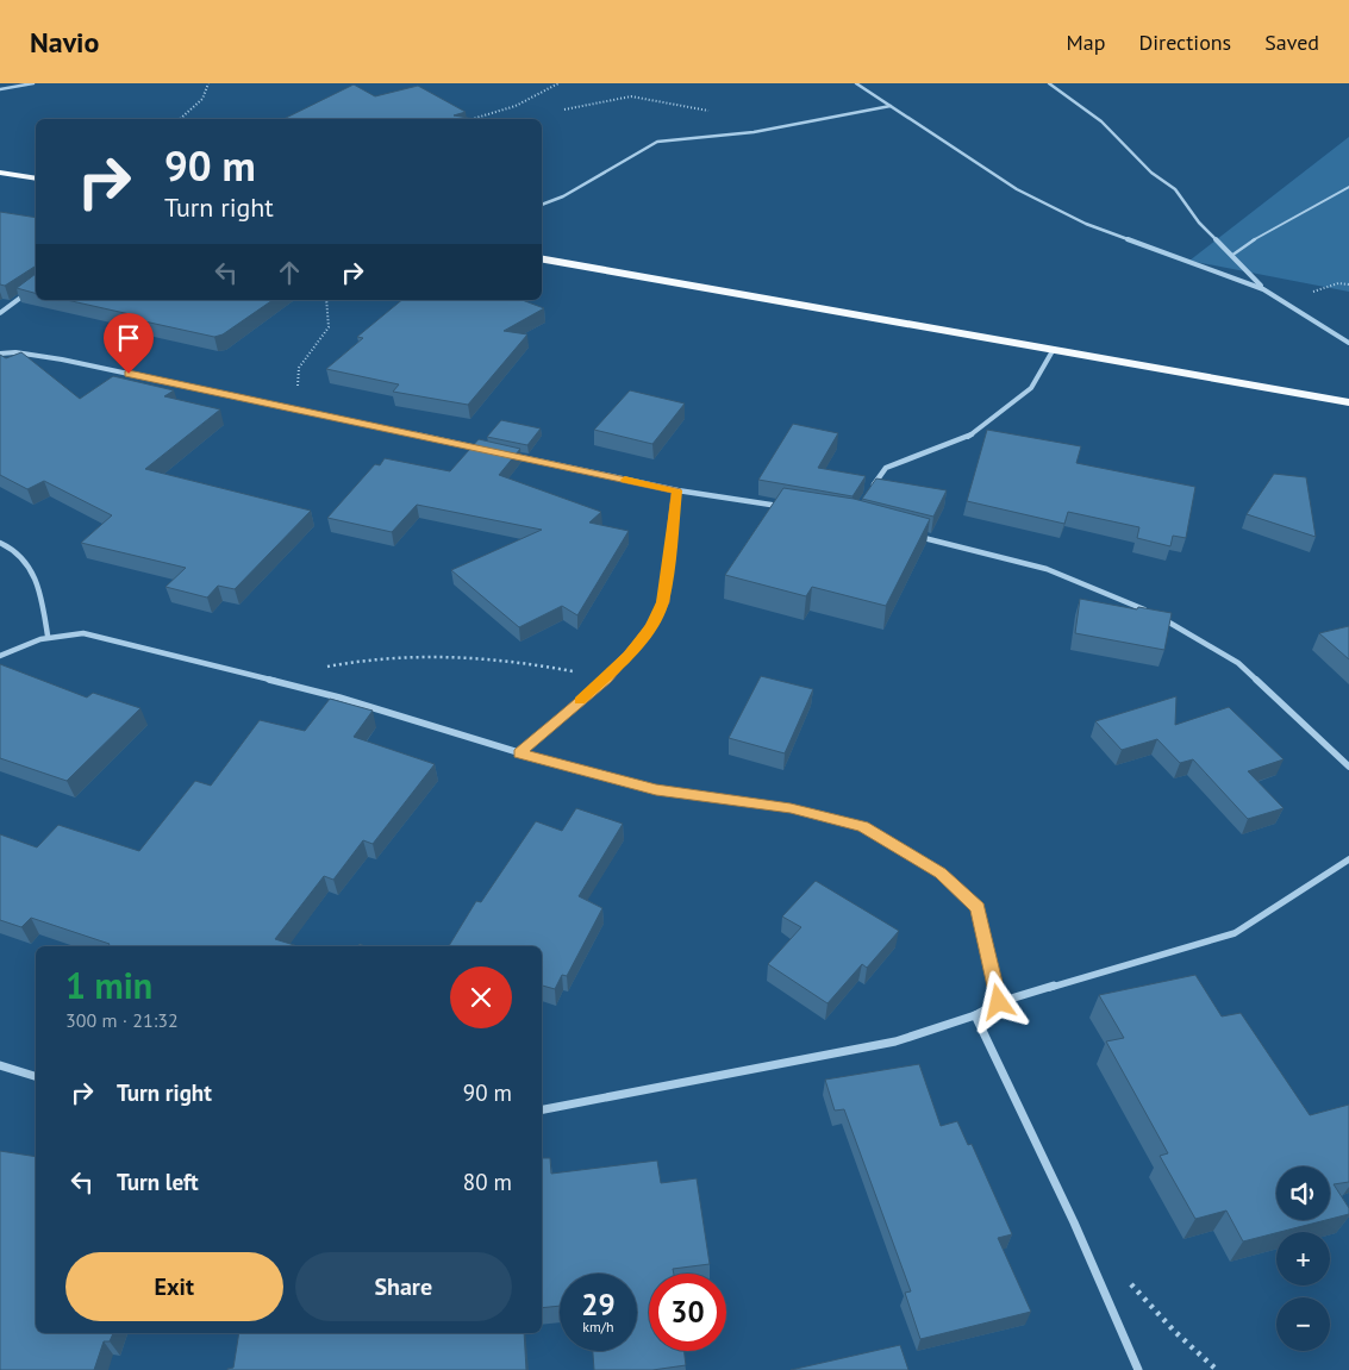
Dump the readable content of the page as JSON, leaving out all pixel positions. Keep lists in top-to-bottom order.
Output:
{
  "page": {
    "header": "Navio",
    "nav": ["Map", "Directions", "Saved"],
    "turn": ["90 m", "Turn right"],
    "heading": ["1 min", "300 m · 21:32"],
    "list": [
      {
        "name": "Turn right",
        "value": "90 m"
      },
      {
        "name": "Turn left",
        "value": "80 m"
      }
    ],
    "map_buttons": ["+", "−"],
    "buttons": ["Exit", "Share"],
    "speed": "29 km/h",
    "limit": "30"
  }
}
